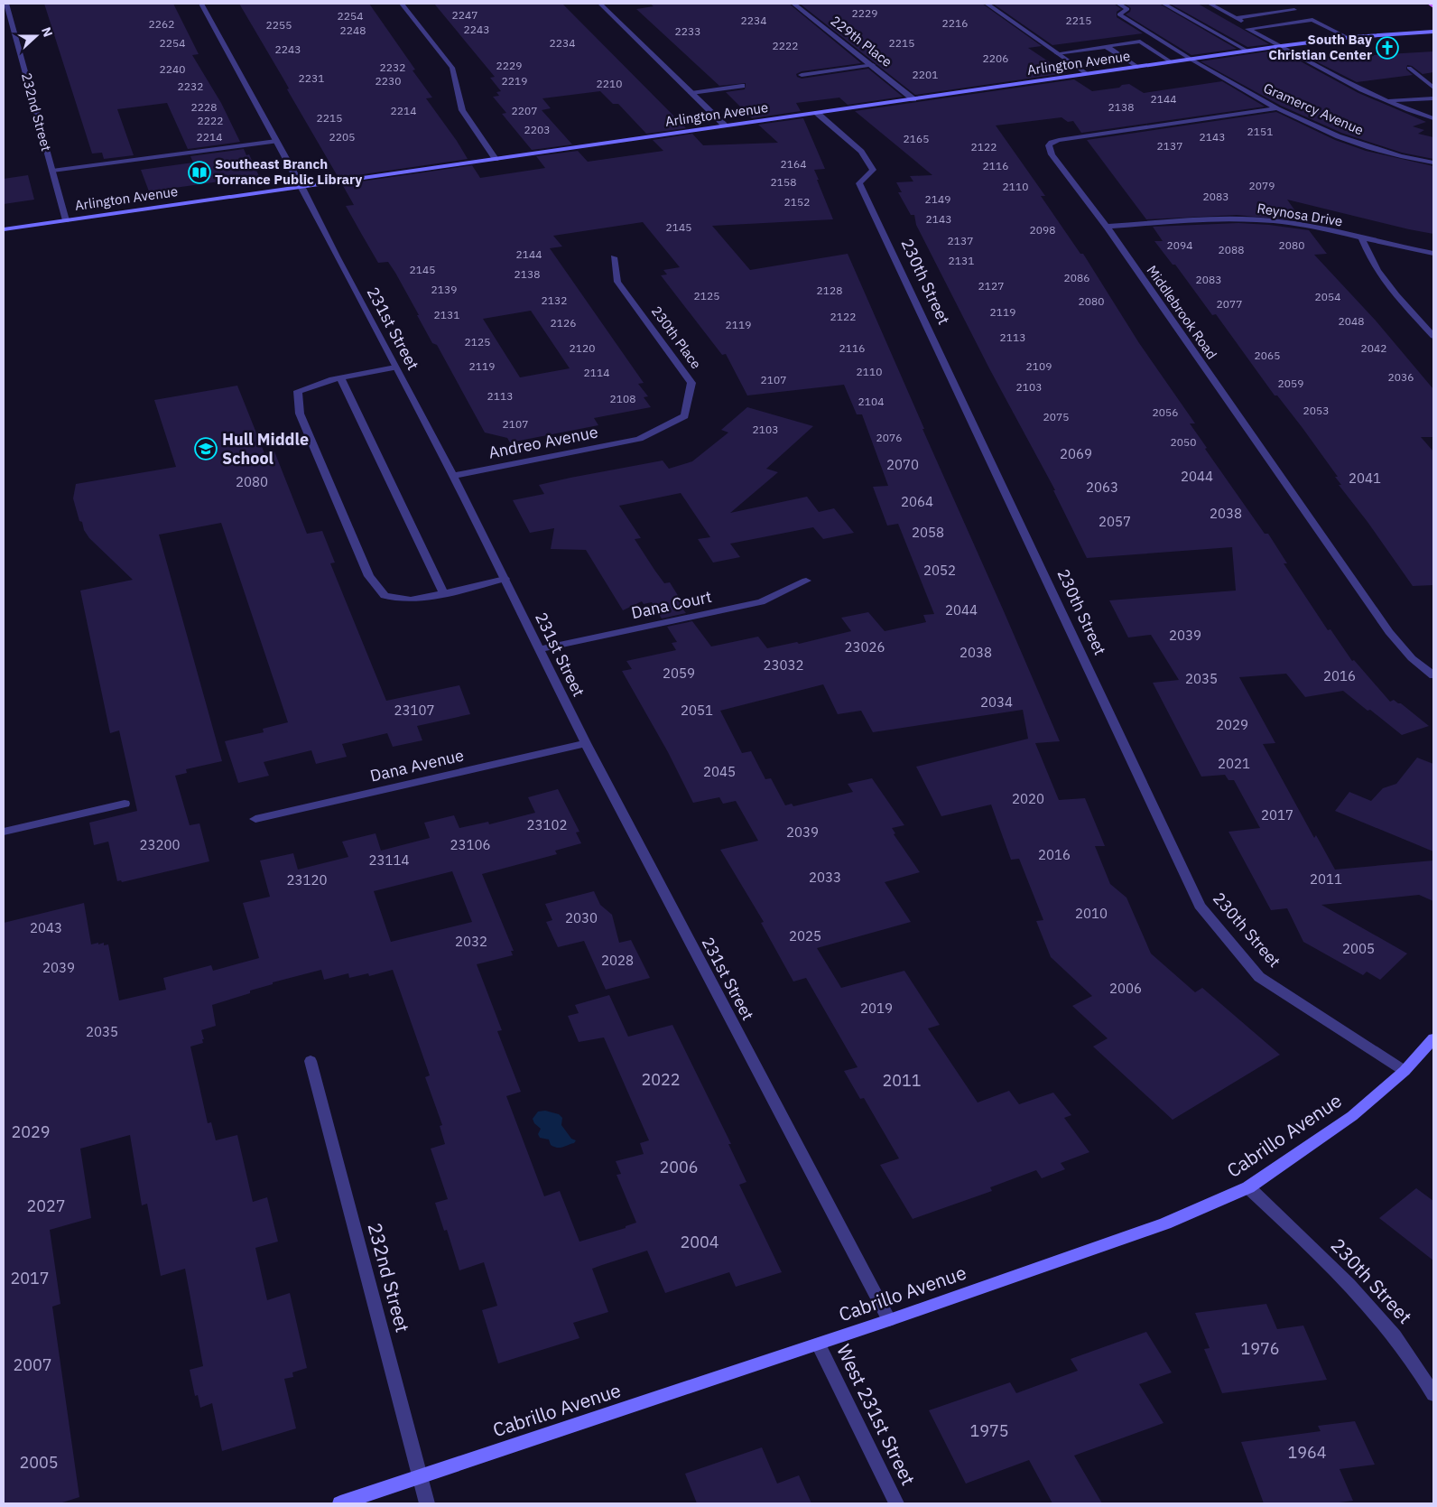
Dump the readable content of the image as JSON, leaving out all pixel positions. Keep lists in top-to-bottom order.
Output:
{
  "streets": {
    "main road": ["Arlington Avenue", "Cabrillo Avenue"],
    "street": [
      "229th Place",
      "Gramercy Avenue",
      "232nd Street",
      "Reynosa Drive",
      "230th Street",
      "Middlebrook Road",
      "231st Street",
      "230th Place",
      "Andreo Avenue",
      "Dana Court",
      "Dana Avenue",
      "West 231st Street"
    ]
  },
  "crossings": [
    ["229th Place", "Arlington Avenue"],
    ["Arlington Avenue", "Gramercy Avenue"],
    ["Arlington Avenue", "232nd Street"],
    ["Arlington Avenue", "230th Street"],
    ["Arlington Avenue", "231st Street"],
    ["Gramercy Avenue", "Middlebrook Road"],
    ["232nd Street", "Cabrillo Avenue"],
    ["Reynosa Drive", "Middlebrook Road"],
    ["230th Street", "Cabrillo Avenue"],
    ["231st Street", "Andreo Avenue"],
    ["231st Street", "Dana Court"],
    ["231st Street", "Dana Avenue"],
    ["231st Street", "Cabrillo Avenue"],
    ["230th Place", "Andreo Avenue"],
    ["Cabrillo Avenue", "West 231st Street"]
  ],
  "places": {
    "church": ["South Bay Christian Center"],
    "library": ["Southeast Branch Torrance Public Library"],
    "school or university": ["Hull Middle School"]
  },
  "house_numbers": [
    "2229",
    "2247",
    "2254",
    "2234",
    "2215",
    "2216",
    "2262",
    "2255",
    "2243",
    "2248",
    "2233",
    "2254",
    "2234",
    "2215",
    "2222",
    "2243",
    "2206",
    "2229",
    "2232",
    "2240",
    "2201",
    "2231",
    "2230",
    "2219",
    "2210",
    "2232",
    "2144",
    "2228",
    "2138",
    "2214",
    "2207",
    "2215",
    "2222",
    "2203",
    "2151",
    "2214",
    "2205",
    "2143",
    "2165",
    "2137",
    "2122",
    "2164",
    "2116",
    "2158",
    "2079",
    "2110",
    "2083",
    "2149",
    "2152",
    "2143",
    "2145",
    "2098",
    "2137",
    "2094",
    "2080",
    "2088",
    "2144",
    "2131",
    "2145",
    "2138",
    "2086",
    "2083",
    "2127",
    "2139",
    "2128",
    "2125",
    "2054",
    "2132",
    "2080",
    "2077",
    "2119",
    "2131",
    "2122",
    "2048",
    "2126",
    "2119",
    "2113",
    "2125",
    "2120",
    "2116",
    "2042",
    "2065",
    "2119",
    "2109",
    "2110",
    "2114",
    "2036",
    "2107",
    "2059",
    "2103",
    "2113",
    "2108",
    "2104",
    "2053",
    "2056",
    "2075",
    "2107",
    "2103",
    "2076",
    "2050",
    "2069",
    "2070",
    "2044",
    "2041",
    "2080",
    "2063",
    "2064",
    "2038",
    "2057",
    "2058",
    "2052",
    "2044",
    "2039",
    "23026",
    "2038",
    "23032",
    "2059",
    "2016",
    "2035",
    "2034",
    "23107",
    "2051",
    "2029",
    "2021",
    "2045",
    "2020",
    "2017",
    "23102",
    "2039",
    "23200",
    "23106",
    "2016",
    "23114",
    "2033",
    "2011",
    "23120",
    "2010",
    "2030",
    "2043",
    "2025",
    "2032",
    "2005",
    "2028",
    "2039",
    "2006",
    "2019",
    "2035",
    "2022",
    "2011",
    "2029",
    "2006",
    "2027",
    "2004",
    "2017",
    "1976",
    "2007",
    "1975",
    "1964",
    "2005"
  ],
  "north": "right"
}
